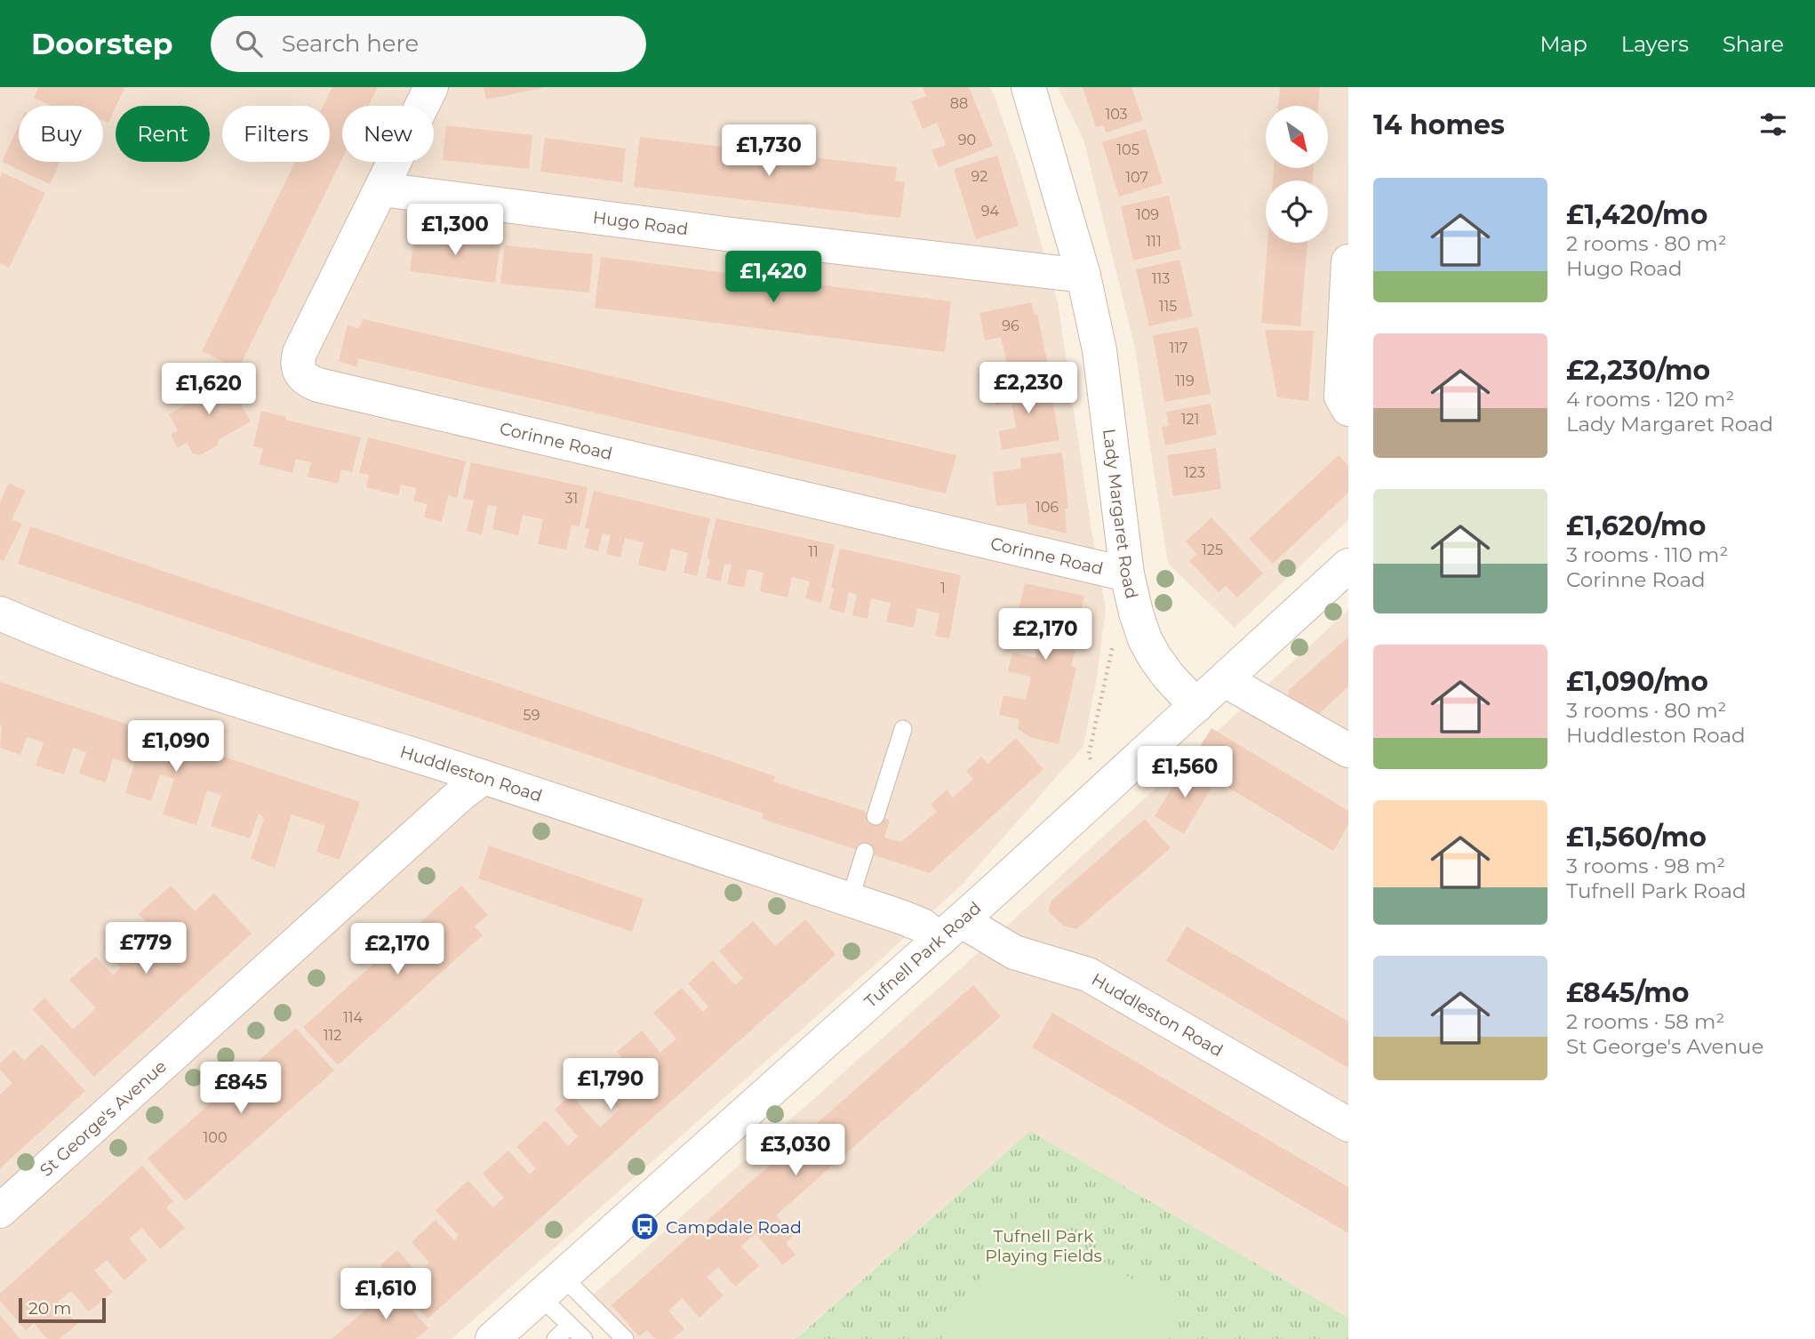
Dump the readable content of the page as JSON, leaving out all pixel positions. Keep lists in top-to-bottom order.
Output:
{
  "streets": {
    "street": [
      "Hugo Road",
      "Corinne Road",
      "Lady Margaret Road",
      "Huddleston Road",
      "Tufnell Park Road",
      "St George's Avenue"
    ]
  },
  "crossings": [
    ["Hugo Road", "Corinne Road"],
    ["Hugo Road", "Lady Margaret Road"],
    ["Corinne Road", "Lady Margaret Road"],
    ["Lady Margaret Road", "Tufnell Park Road"],
    ["Huddleston Road", "Tufnell Park Road"],
    ["Huddleston Road", "St George's Avenue"]
  ],
  "parks": ["Tufnell Park Playing Fields"],
  "places": {
    "bus stop": ["Campdale Road"]
  },
  "house_numbers": [
    "88",
    "103",
    "90",
    "105",
    "92",
    "107",
    "94",
    "109",
    "111",
    "113",
    "115",
    "96",
    "117",
    "119",
    "121",
    "123",
    "31",
    "106",
    "125",
    "11",
    "1",
    "59",
    "114",
    "112",
    "100"
  ],
  "scale_bar": "20 m",
  "north": "bottom right",
  "page": {
    "header": "Doorstep",
    "search": "Search here",
    "nav": ["Map", "Layers", "Share"],
    "heading": "14 homes",
    "chip": [
      "Buy",
      "Rent",
      "Filters",
      "New"
    ],
    "price": [
      "£1,730",
      "£1,300",
      "£1,420",
      "£2,230",
      "£1,620",
      "£2,170",
      "£1,090",
      "£1,560",
      "£779",
      "£2,170",
      "£1,790",
      "£845",
      "£3,030",
      "£1,610"
    ],
    "list": [
      {
        "name": "£1,420/mo",
        "note": "2 rooms · 80 m² · Hugo Road"
      },
      {
        "name": "£2,230/mo",
        "note": "4 rooms · 120 m² · Lady Margaret Road"
      },
      {
        "name": "£1,620/mo",
        "note": "3 rooms · 110 m² · Corinne Road"
      },
      {
        "name": "£1,090/mo",
        "note": "3 rooms · 80 m² · Huddleston Road"
      },
      {
        "name": "£1,560/mo",
        "note": "3 rooms · 98 m² · Tufnell Park Road"
      },
      {
        "name": "£845/mo",
        "note": "2 rooms · 58 m² · St George's Avenue"
      }
    ],
    "scale": "20 m"
  }
}
